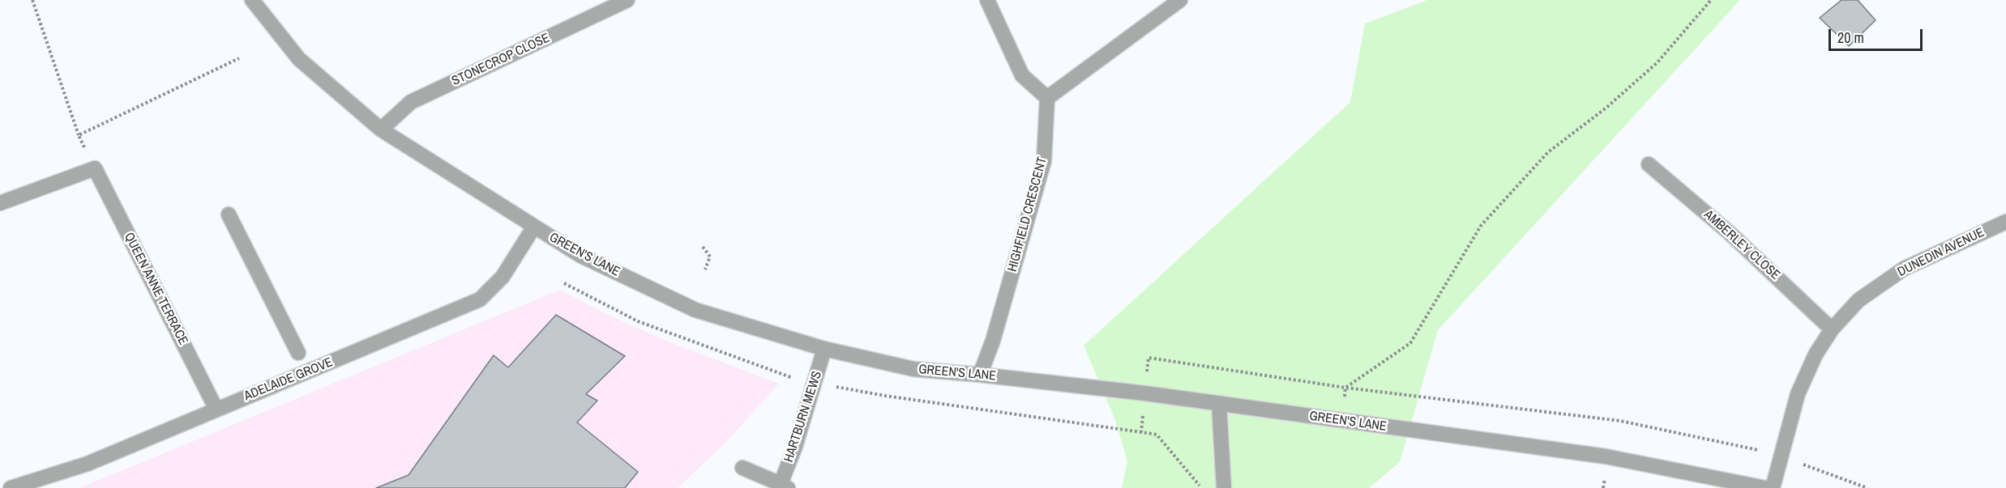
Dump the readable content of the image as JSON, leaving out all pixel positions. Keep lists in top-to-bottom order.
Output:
{
  "streets": {
    "street": [
      "STONECROP CLOSE",
      "HIGHFIELD CRESCENT",
      "AMBERLEY CLOSE",
      "DUNEDIN AVENUE",
      "GREEN'S LANE",
      "QUEEN ANNE TERRACE",
      "ADELAIDE GROVE",
      "HARTBURN MEWS"
    ]
  },
  "crossings": [
    ["STONECROP CLOSE", "GREEN'S LANE"],
    ["HIGHFIELD CRESCENT", "GREEN'S LANE"],
    ["AMBERLEY CLOSE", "DUNEDIN AVENUE"],
    ["GREEN'S LANE", "ADELAIDE GROVE"],
    ["GREEN'S LANE", "HARTBURN MEWS"],
    ["QUEEN ANNE TERRACE", "ADELAIDE GROVE"]
  ],
  "scale_bar": "20 m"
}
